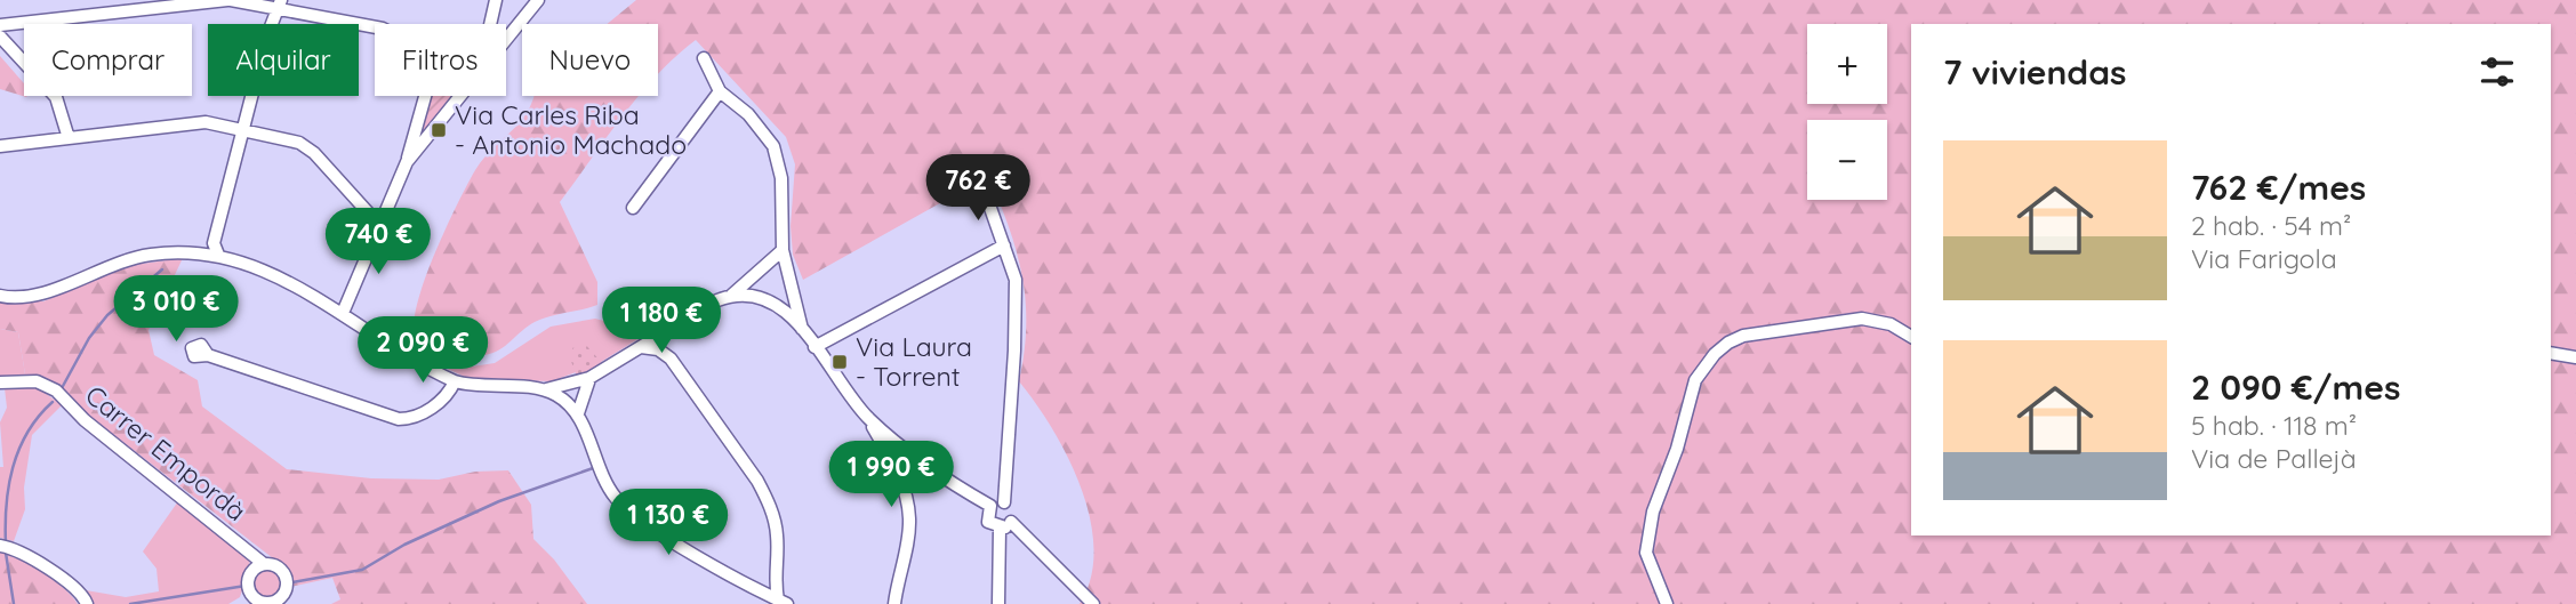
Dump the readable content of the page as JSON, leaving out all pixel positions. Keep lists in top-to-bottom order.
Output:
{
  "streets": {
    "street": ["Carrer Empordà"]
  },
  "places": {
    "transit": ["Via Carles Riba - Antonio Machado", "Via Laura - Torrent"]
  },
  "page": {
    "map_buttons": ["+", "−"],
    "chip": [
      "Comprar",
      "Alquilar",
      "Filtros",
      "Nuevo"
    ],
    "heading": "7 viviendas",
    "list": [
      {
        "name": "762 €/mes",
        "note": "2 hab. · 54 m² · Via Farigola"
      },
      {
        "name": "2 090 €/mes",
        "note": "5 hab. · 118 m² · Via de Pallejà"
      }
    ],
    "price": [
      "762 €",
      "740 €",
      "3 010 €",
      "1 180 €",
      "2 090 €",
      "1 990 €",
      "1 130 €"
    ]
  }
}
